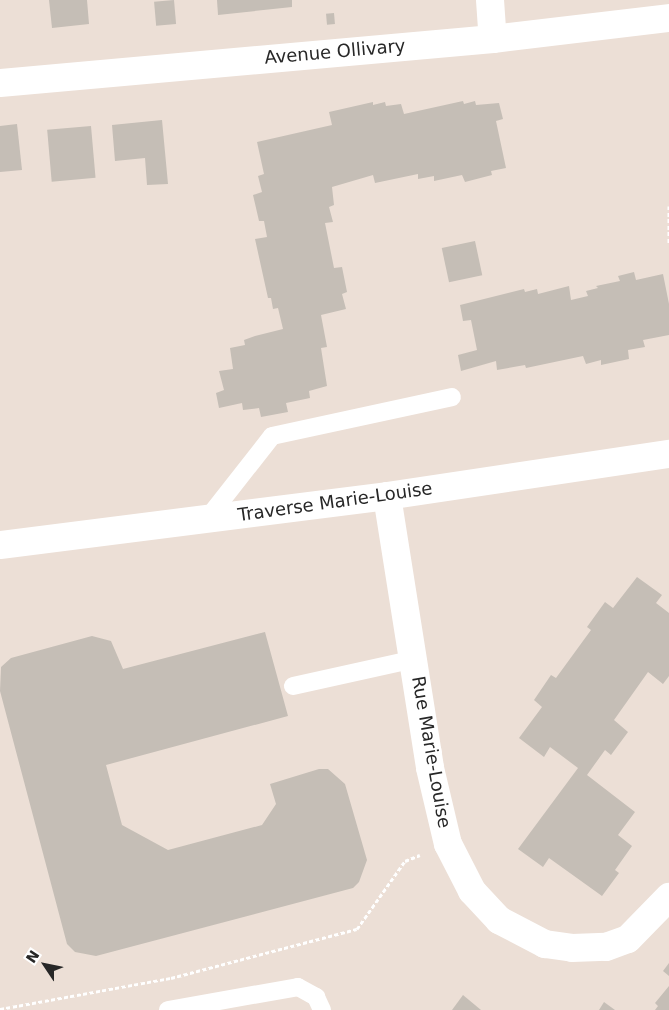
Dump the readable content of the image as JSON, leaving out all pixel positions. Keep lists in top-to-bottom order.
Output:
{
  "streets": {
    "street": ["Avenue Ollivary", "Traverse Marie-Louise", "Rue Marie-Louise"]
  },
  "crossings": [
    ["Traverse Marie-Louise", "Rue Marie-Louise"]
  ],
  "north": "top left"
}
